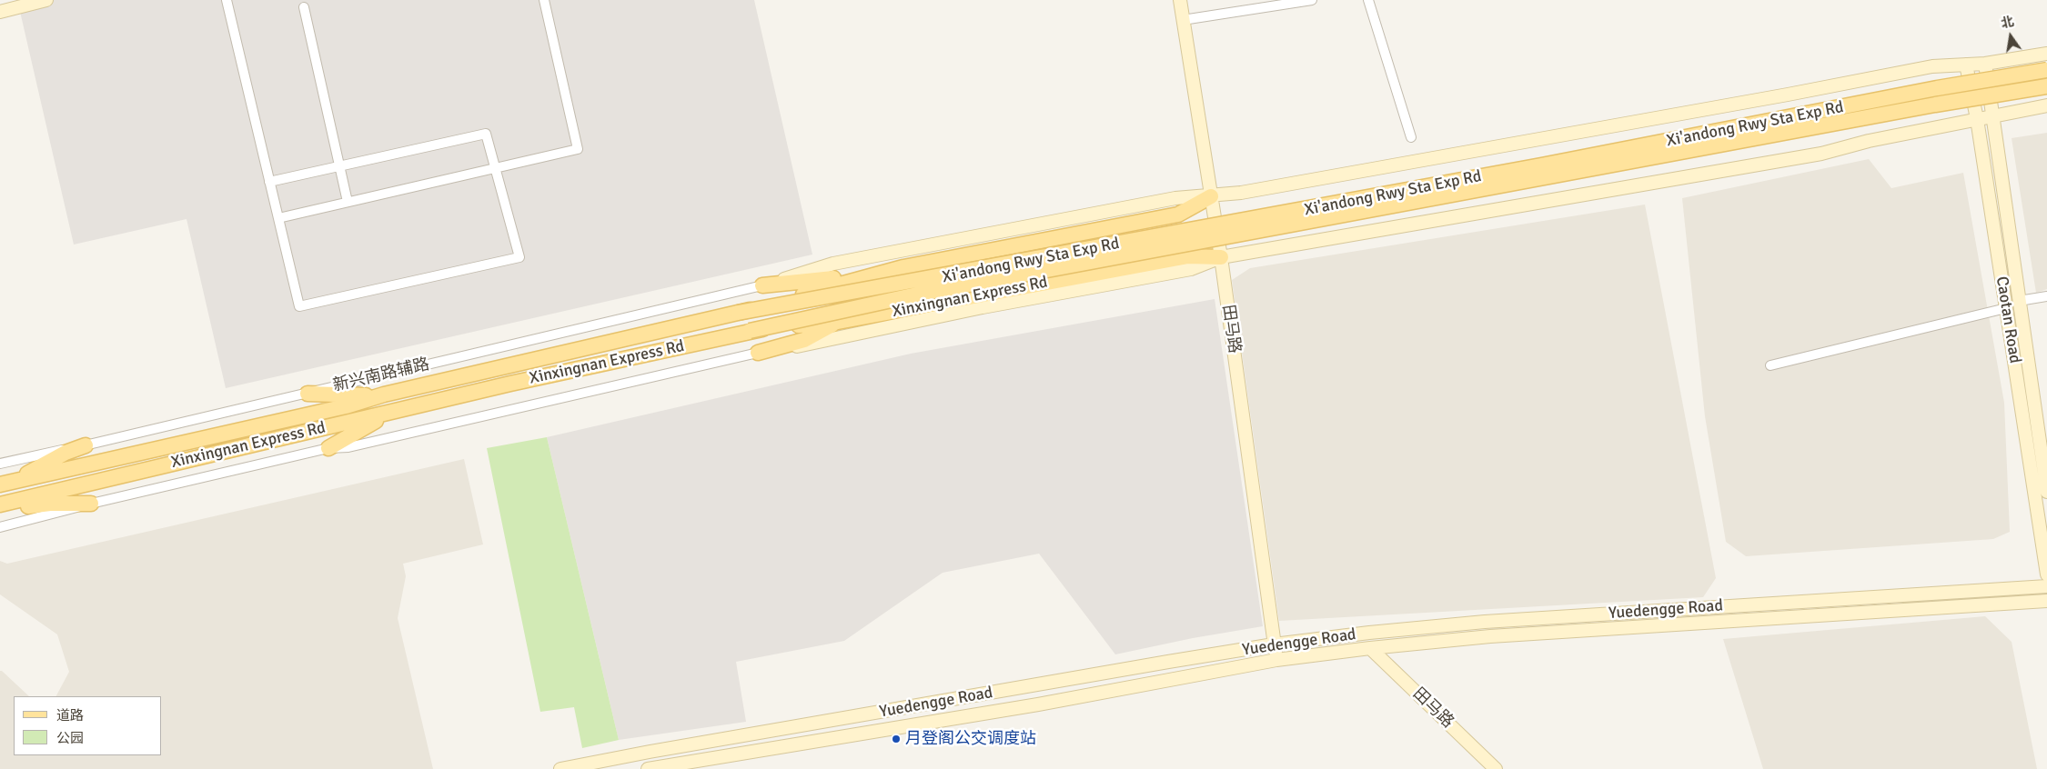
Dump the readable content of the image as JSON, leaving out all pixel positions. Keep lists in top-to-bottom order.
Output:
{
  "streets": {
    "main road": [
      "Xi'andong Rwy Sta Exp Rd",
      "Xinxingnan Express Rd",
      "Caotan Road",
      "田马路",
      "Yuedengge Road"
    ],
    "street": ["新兴南路辅路"]
  },
  "crossings": [
    ["Xi'andong Rwy Sta Exp Rd", "Xinxingnan Express Rd"],
    ["Xinxingnan Express Rd", "田马路"],
    ["田马路", "Yuedengge Road"]
  ],
  "places": ["月登阁公交调度站"],
  "legend": ["道路", "公园"],
  "north": "top"
}
